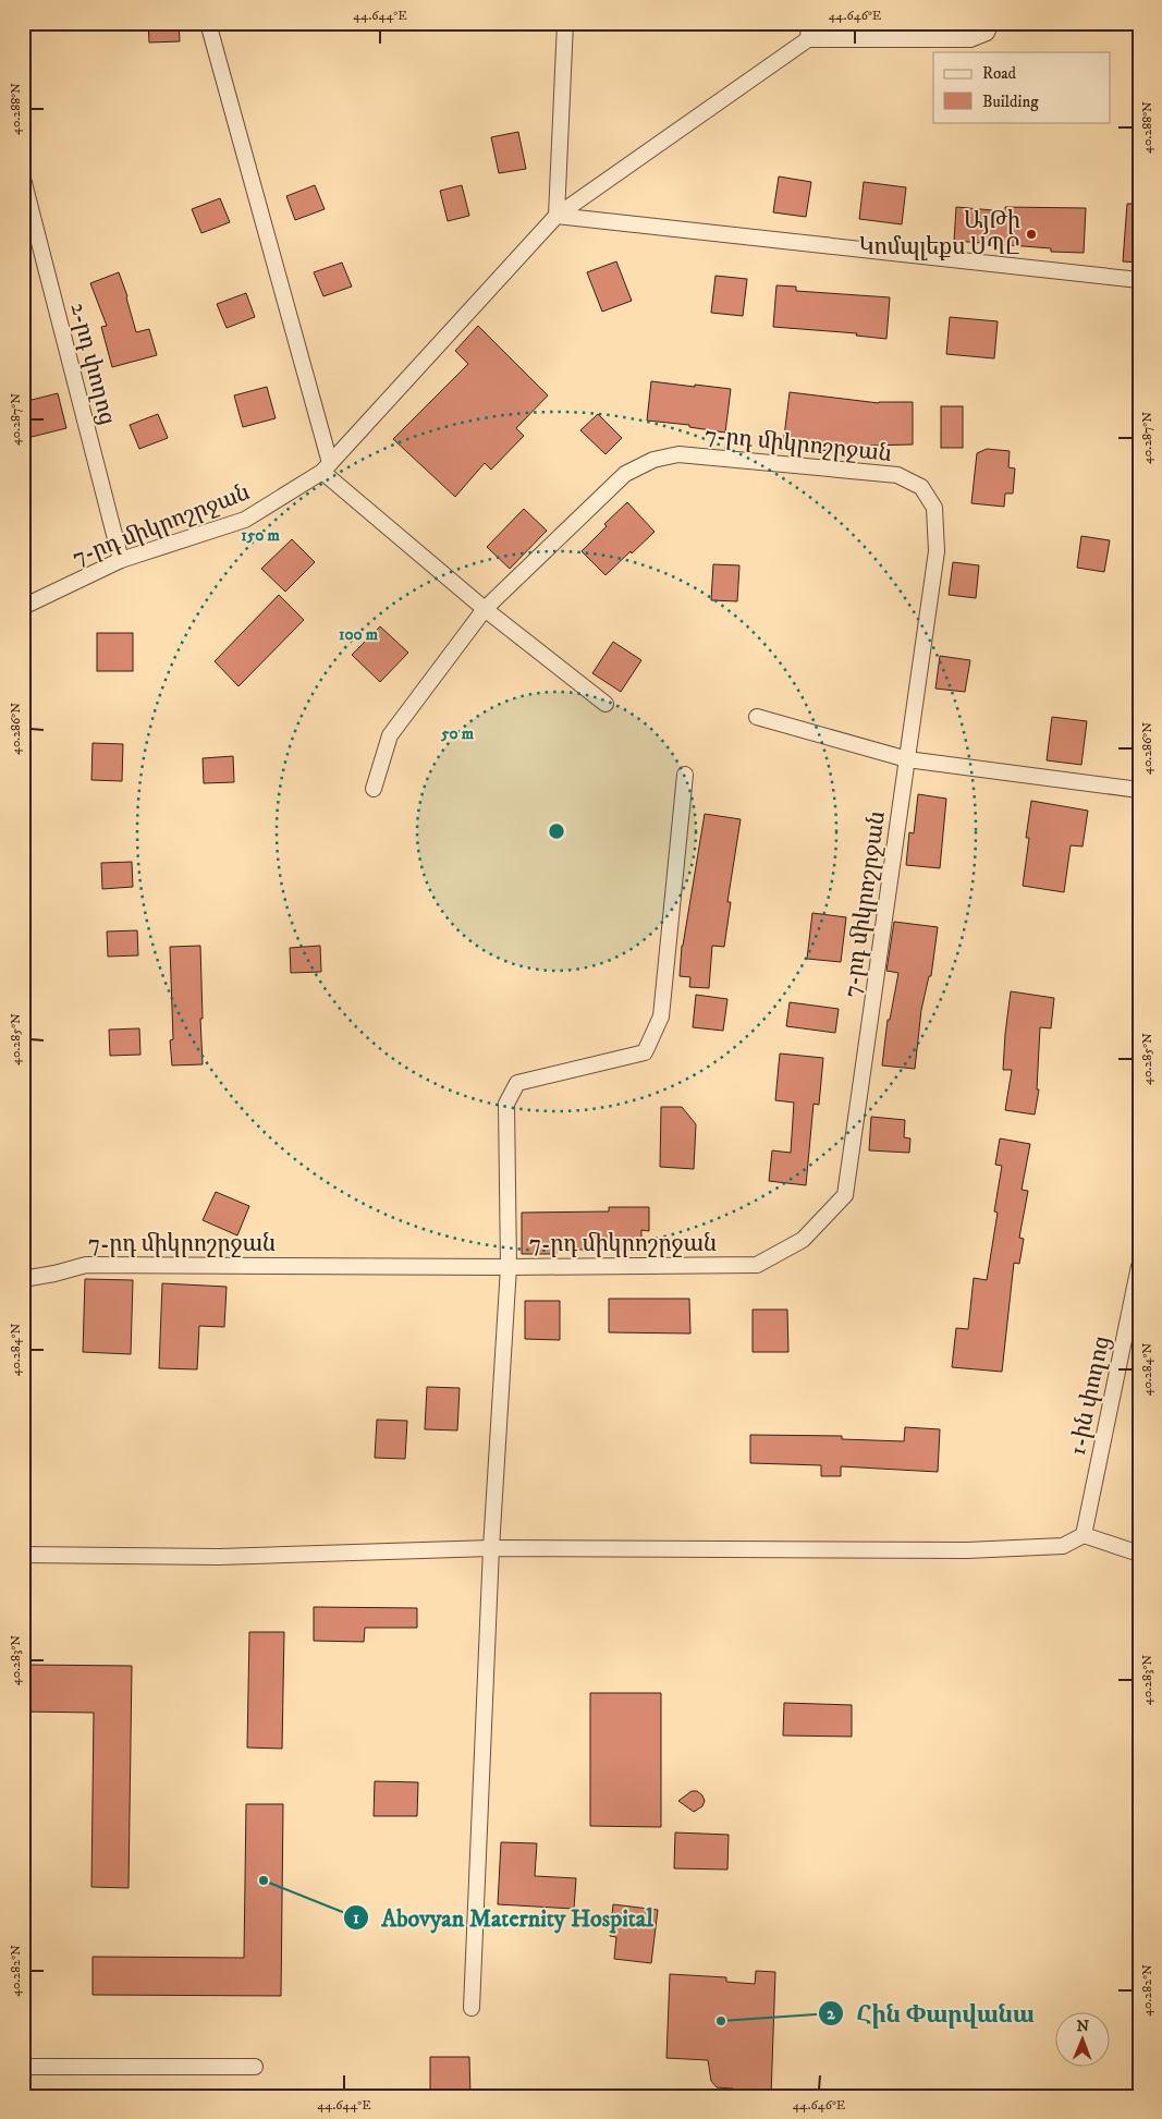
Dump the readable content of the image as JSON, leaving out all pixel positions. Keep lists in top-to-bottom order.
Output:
{
  "streets": {
    "street": ["2-րդ փողոց", "7-րդ միկրոշրջան", "1-ին փողոց"]
  },
  "crossings": [
    ["2-րդ փողոց", "7-րդ միկրոշրջան"]
  ],
  "places": ["ԱյԹի Կոմպլեքս ՍՊԸ", "Abovyan Maternity Hospital", "Հին Փարվանա"],
  "legend": ["Road", "Building"],
  "north": "top",
  "coordinates": [
    "44.644°E",
    "44.646°E",
    "40.288°N",
    "40.287°N",
    "40.286°N",
    "40.285°N",
    "40.284°N",
    "40.283°N",
    "40.282°N"
  ],
  "rings": ["150 m", "100 m", "50 m"]
}
